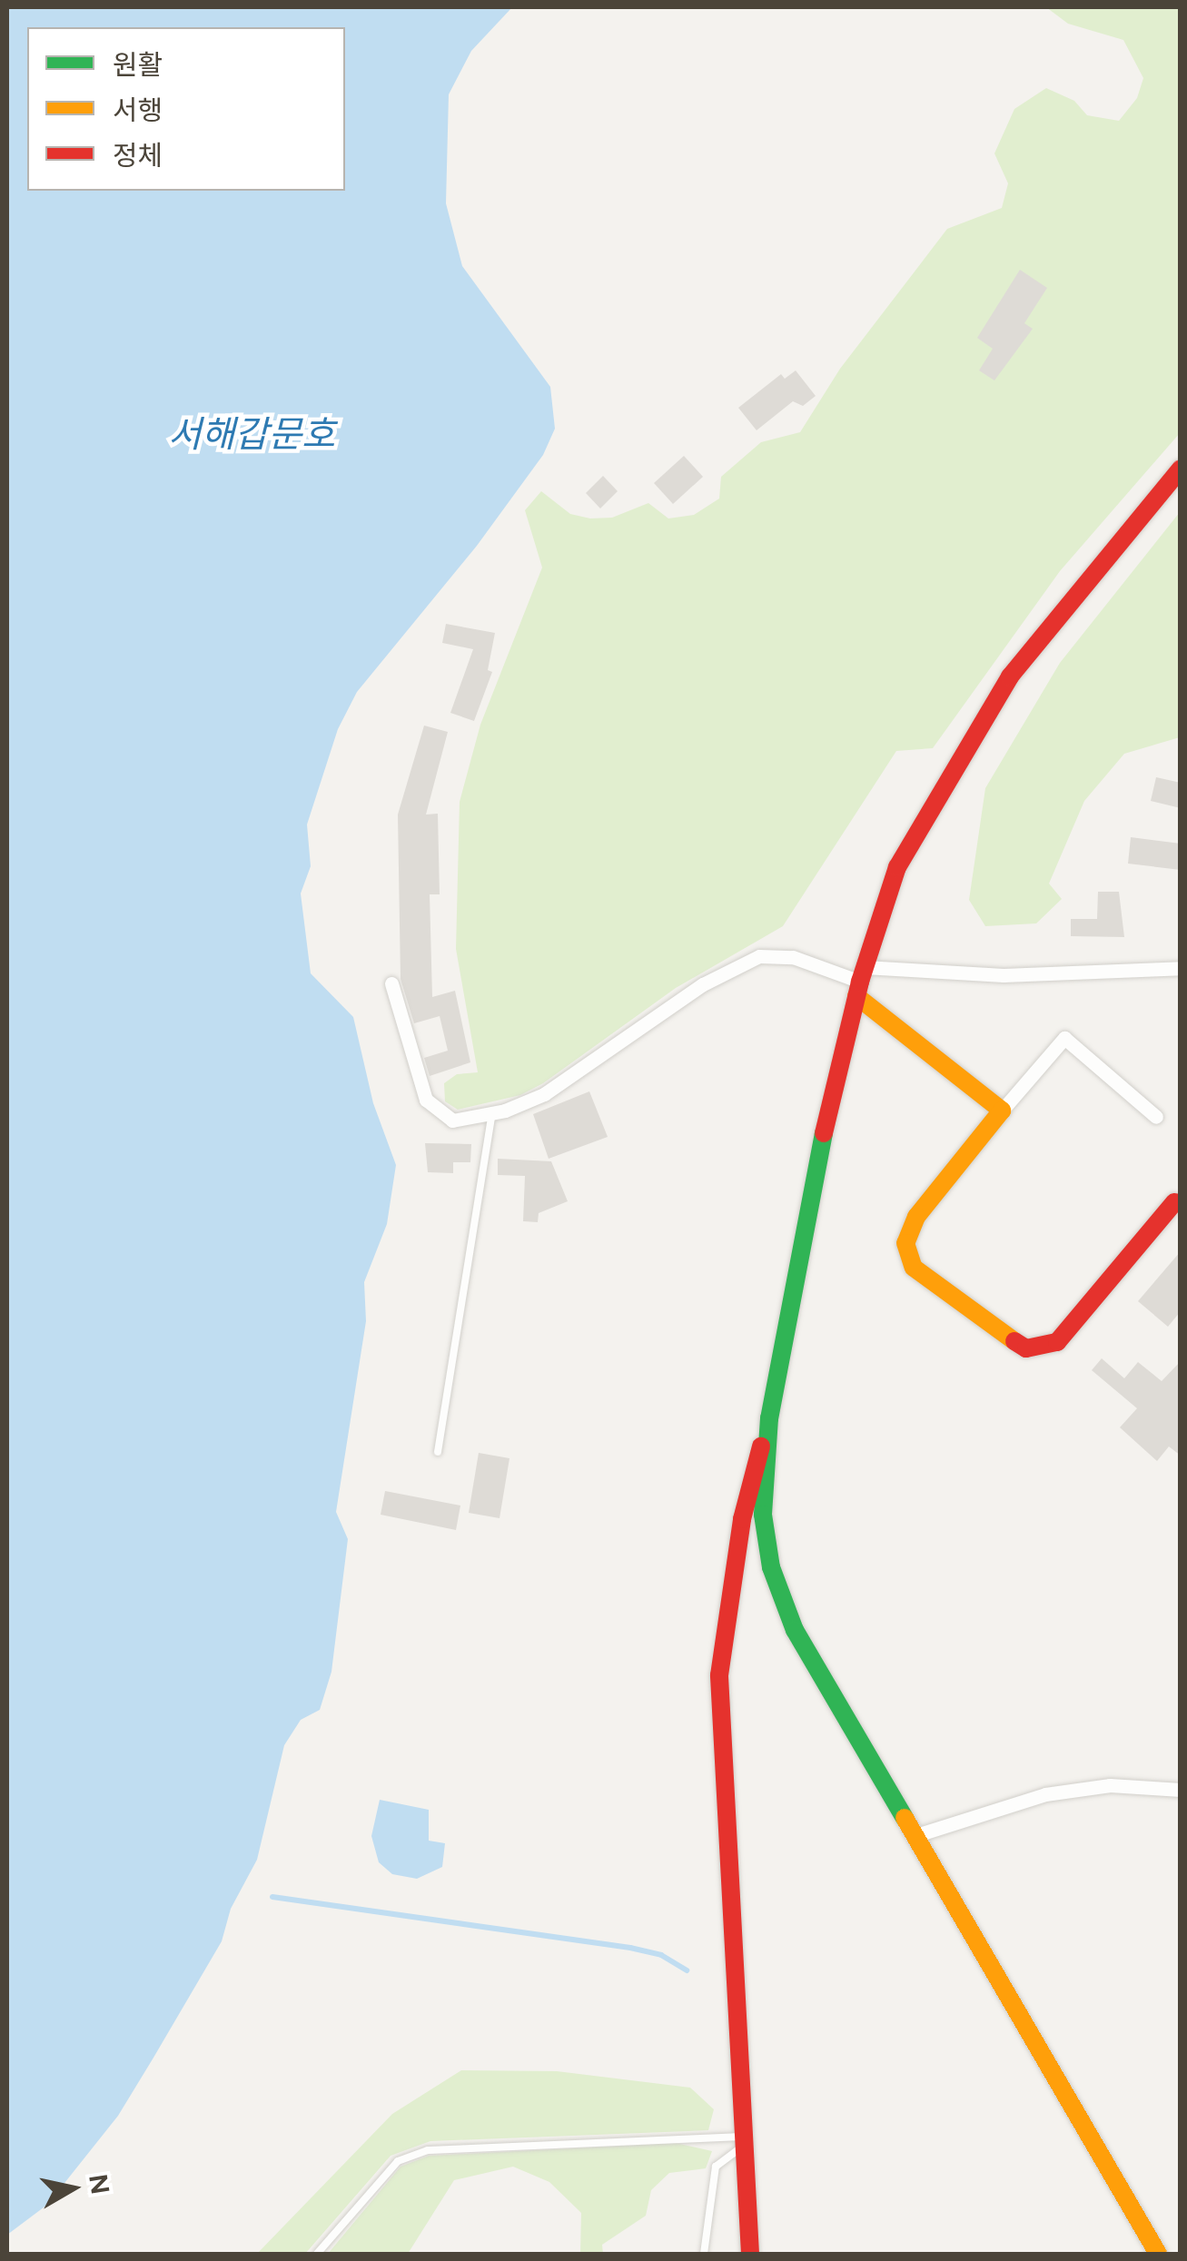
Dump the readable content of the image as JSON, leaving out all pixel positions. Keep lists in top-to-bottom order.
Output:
{
  "water": ["서해갑문호"],
  "legend": ["원활", "서행", "정체"],
  "north": "right"
}
